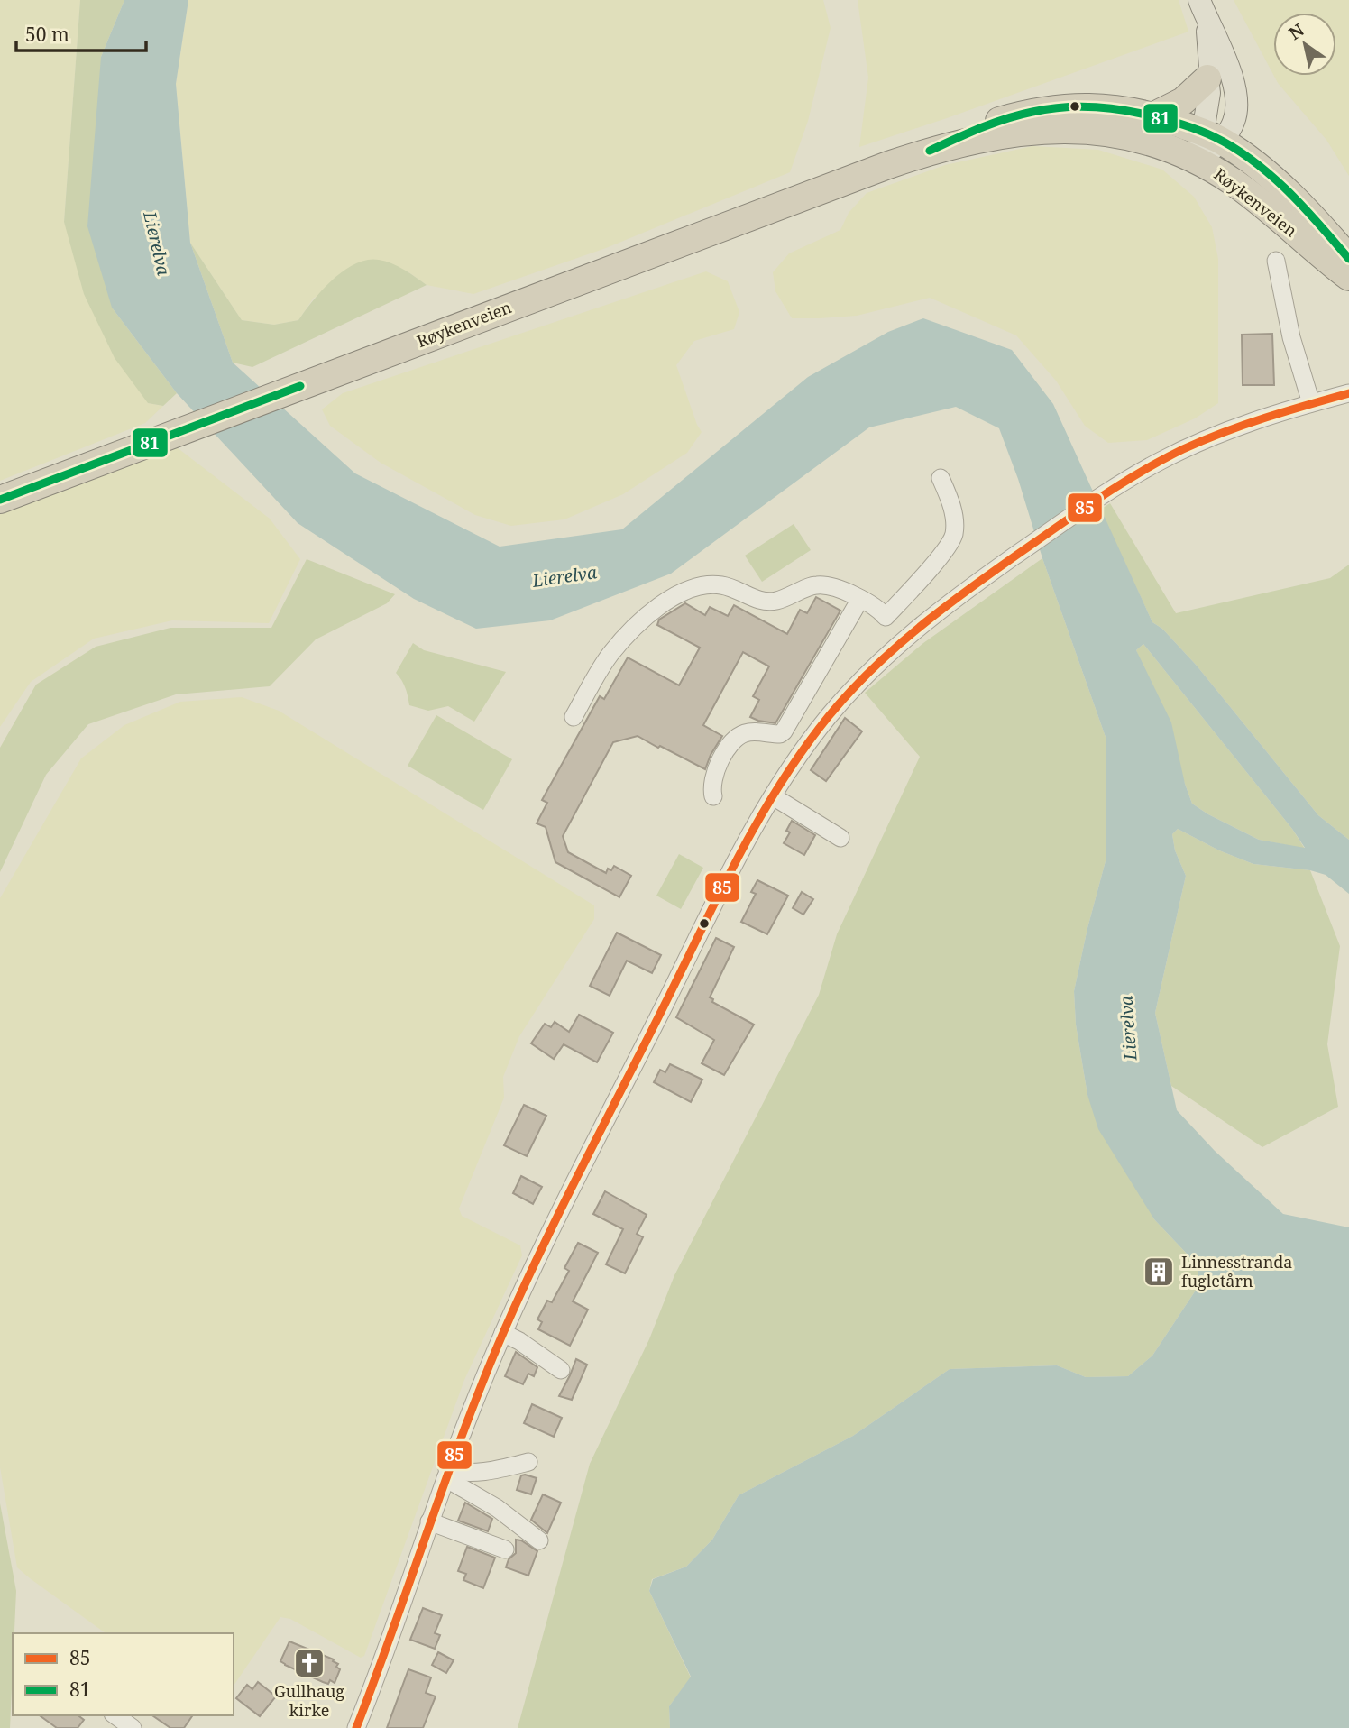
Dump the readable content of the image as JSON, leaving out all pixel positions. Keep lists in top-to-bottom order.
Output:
{
  "streets": {
    "highway": ["Røykenveien"]
  },
  "water": ["Lierelva"],
  "places": {
    "building": ["Linnesstranda fugletårn"],
    "church": ["Gullhaug kirke"]
  },
  "lines": ["transit line 81", "transit line 85"],
  "legend": ["85", "81"],
  "scale_bar": "50 m",
  "north": "top left"
}
